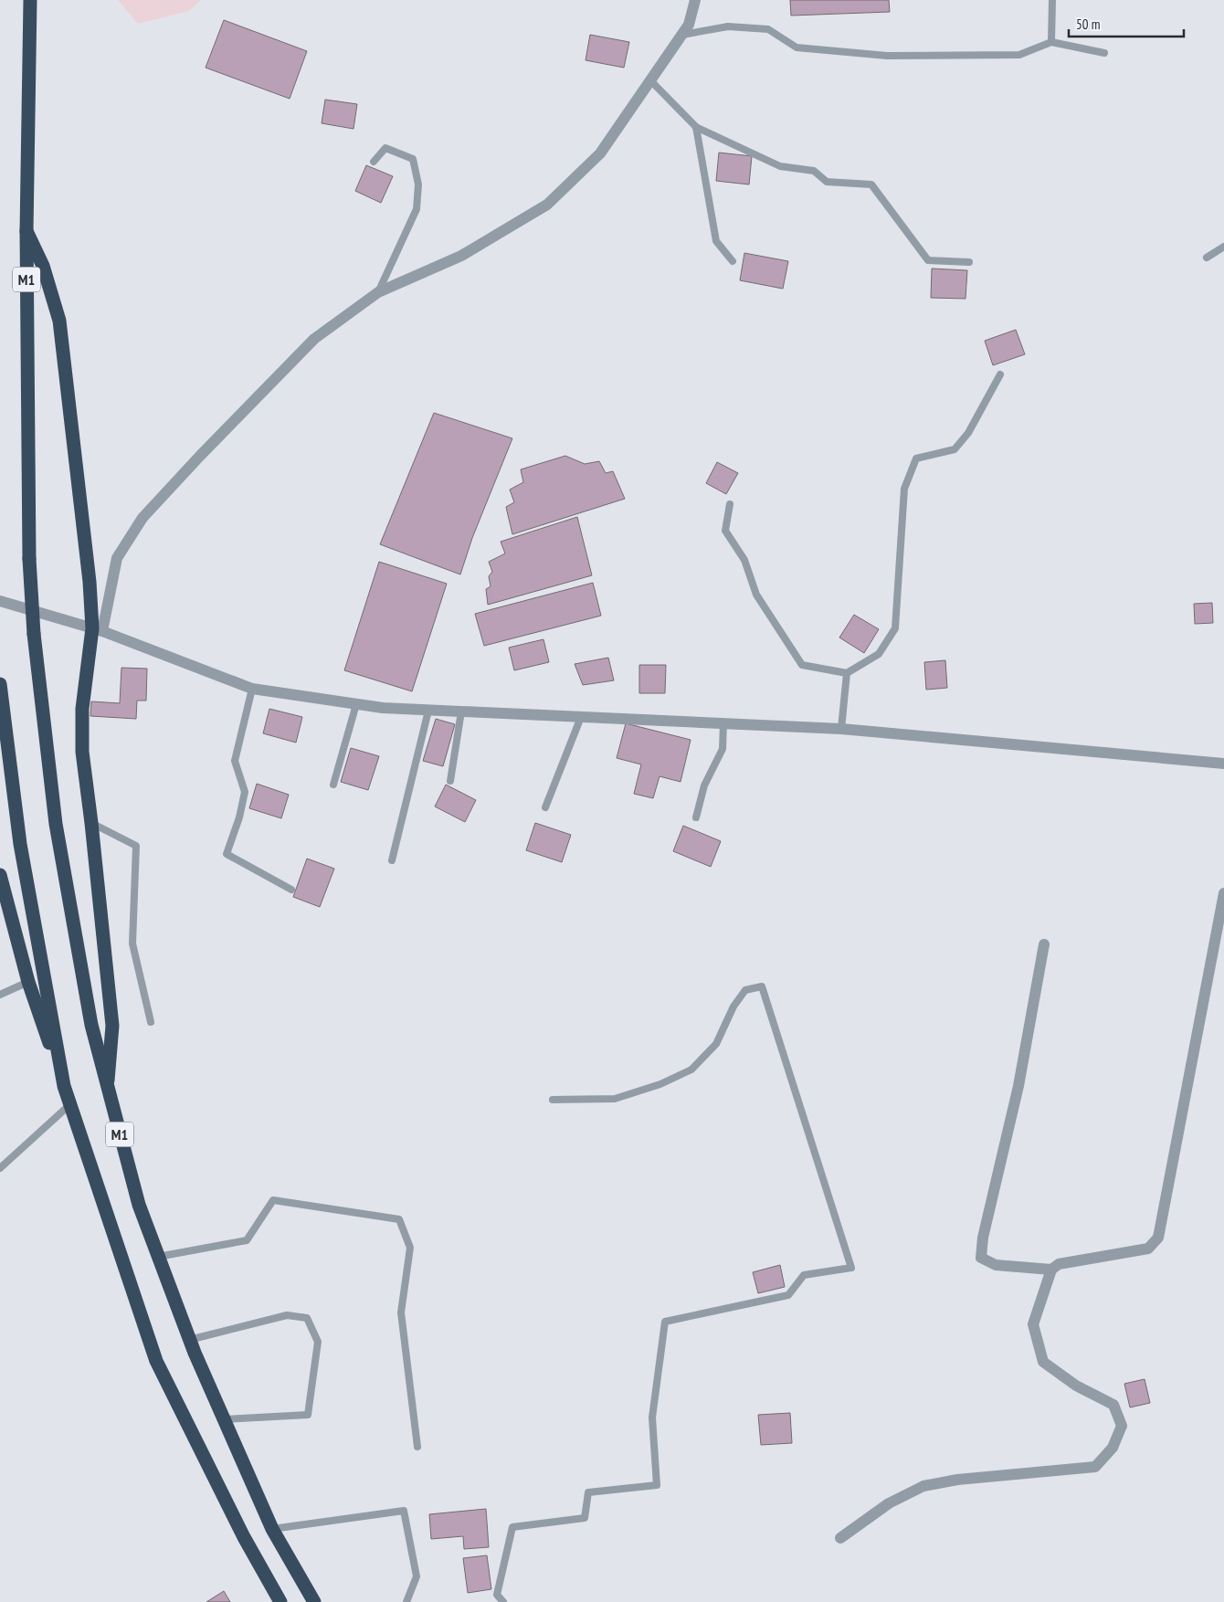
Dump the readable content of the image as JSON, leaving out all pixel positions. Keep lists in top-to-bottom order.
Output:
{
  "streets": {
    "highway": ["M1"]
  },
  "scale_bar": "50 m"
}
